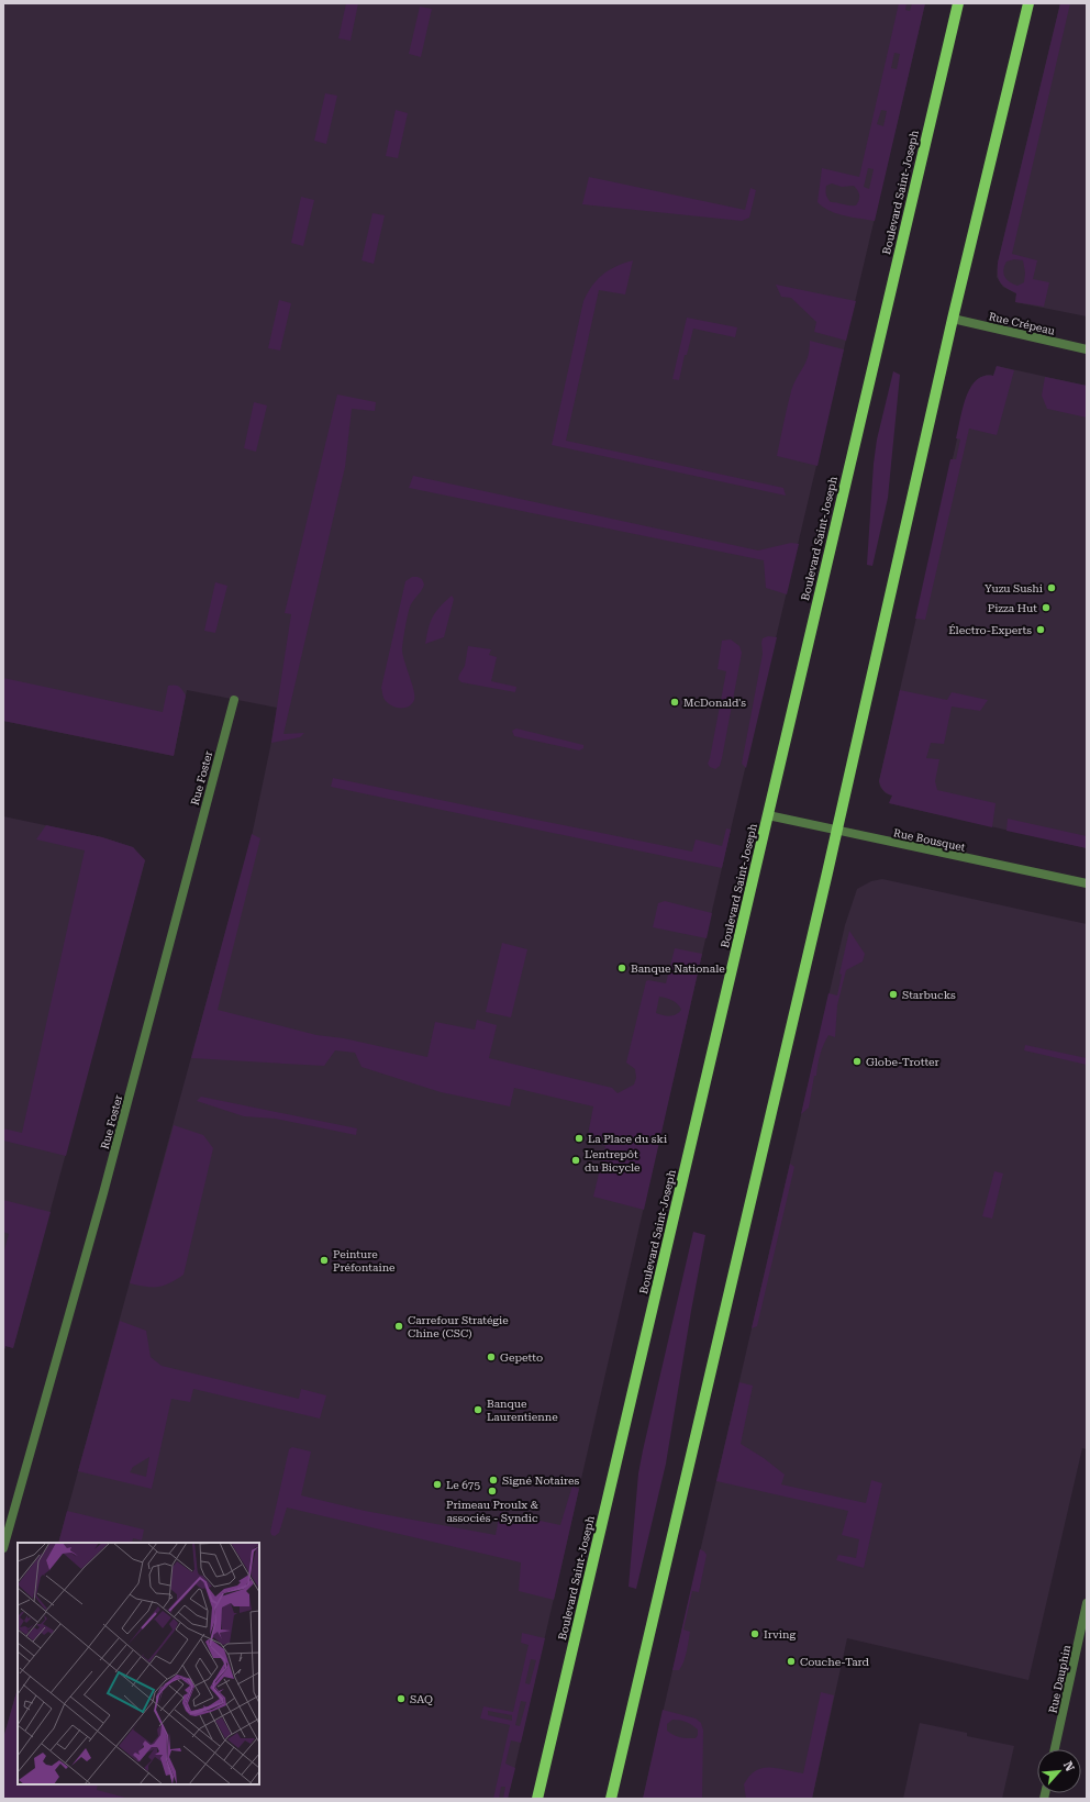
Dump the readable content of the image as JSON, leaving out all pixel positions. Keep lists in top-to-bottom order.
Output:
{
  "streets": {
    "main road": ["Boulevard Saint-Joseph"],
    "street": [
      "Rue Crépeau",
      "Rue Foster",
      "Rue Bousquet",
      "Rue Dauphin"
    ]
  },
  "crossings": [
    ["Boulevard Saint-Joseph", "Rue Bousquet"]
  ],
  "places": [
    "Yuzu Sushi",
    "Pizza Hut",
    "Électro-Experts",
    "McDonald's",
    "Banque Nationale",
    "Starbucks",
    "Globe-Trotter",
    "La Place du ski",
    "L'entrepôt du Bicycle",
    "Peinture Préfontaine",
    "Carrefour Stratégie Chine (CSC)",
    "Gepetto",
    "Banque Laurentienne",
    "Signé Notaires",
    "Le 675",
    "Primeau Proulx & associés - Syndic",
    "Irving",
    "Couche-Tard",
    "SAQ"
  ],
  "north": "top right"
}
